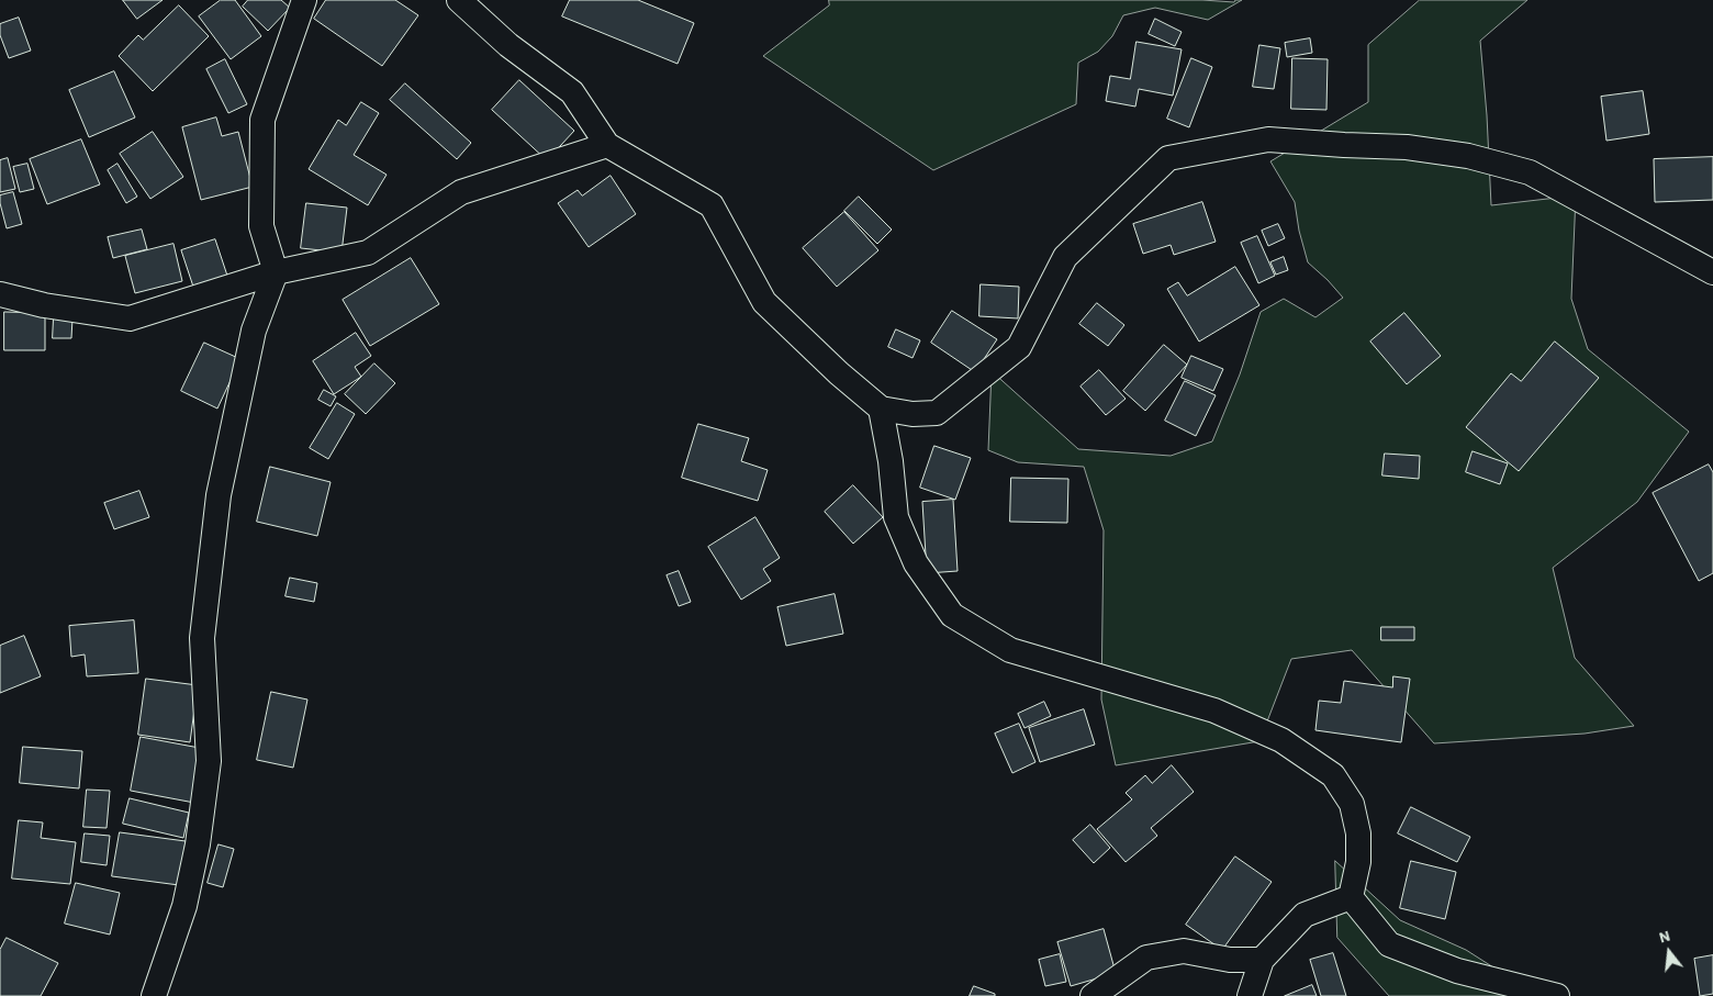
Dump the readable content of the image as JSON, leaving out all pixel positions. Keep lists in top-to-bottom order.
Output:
{
  "north": "top"
}
